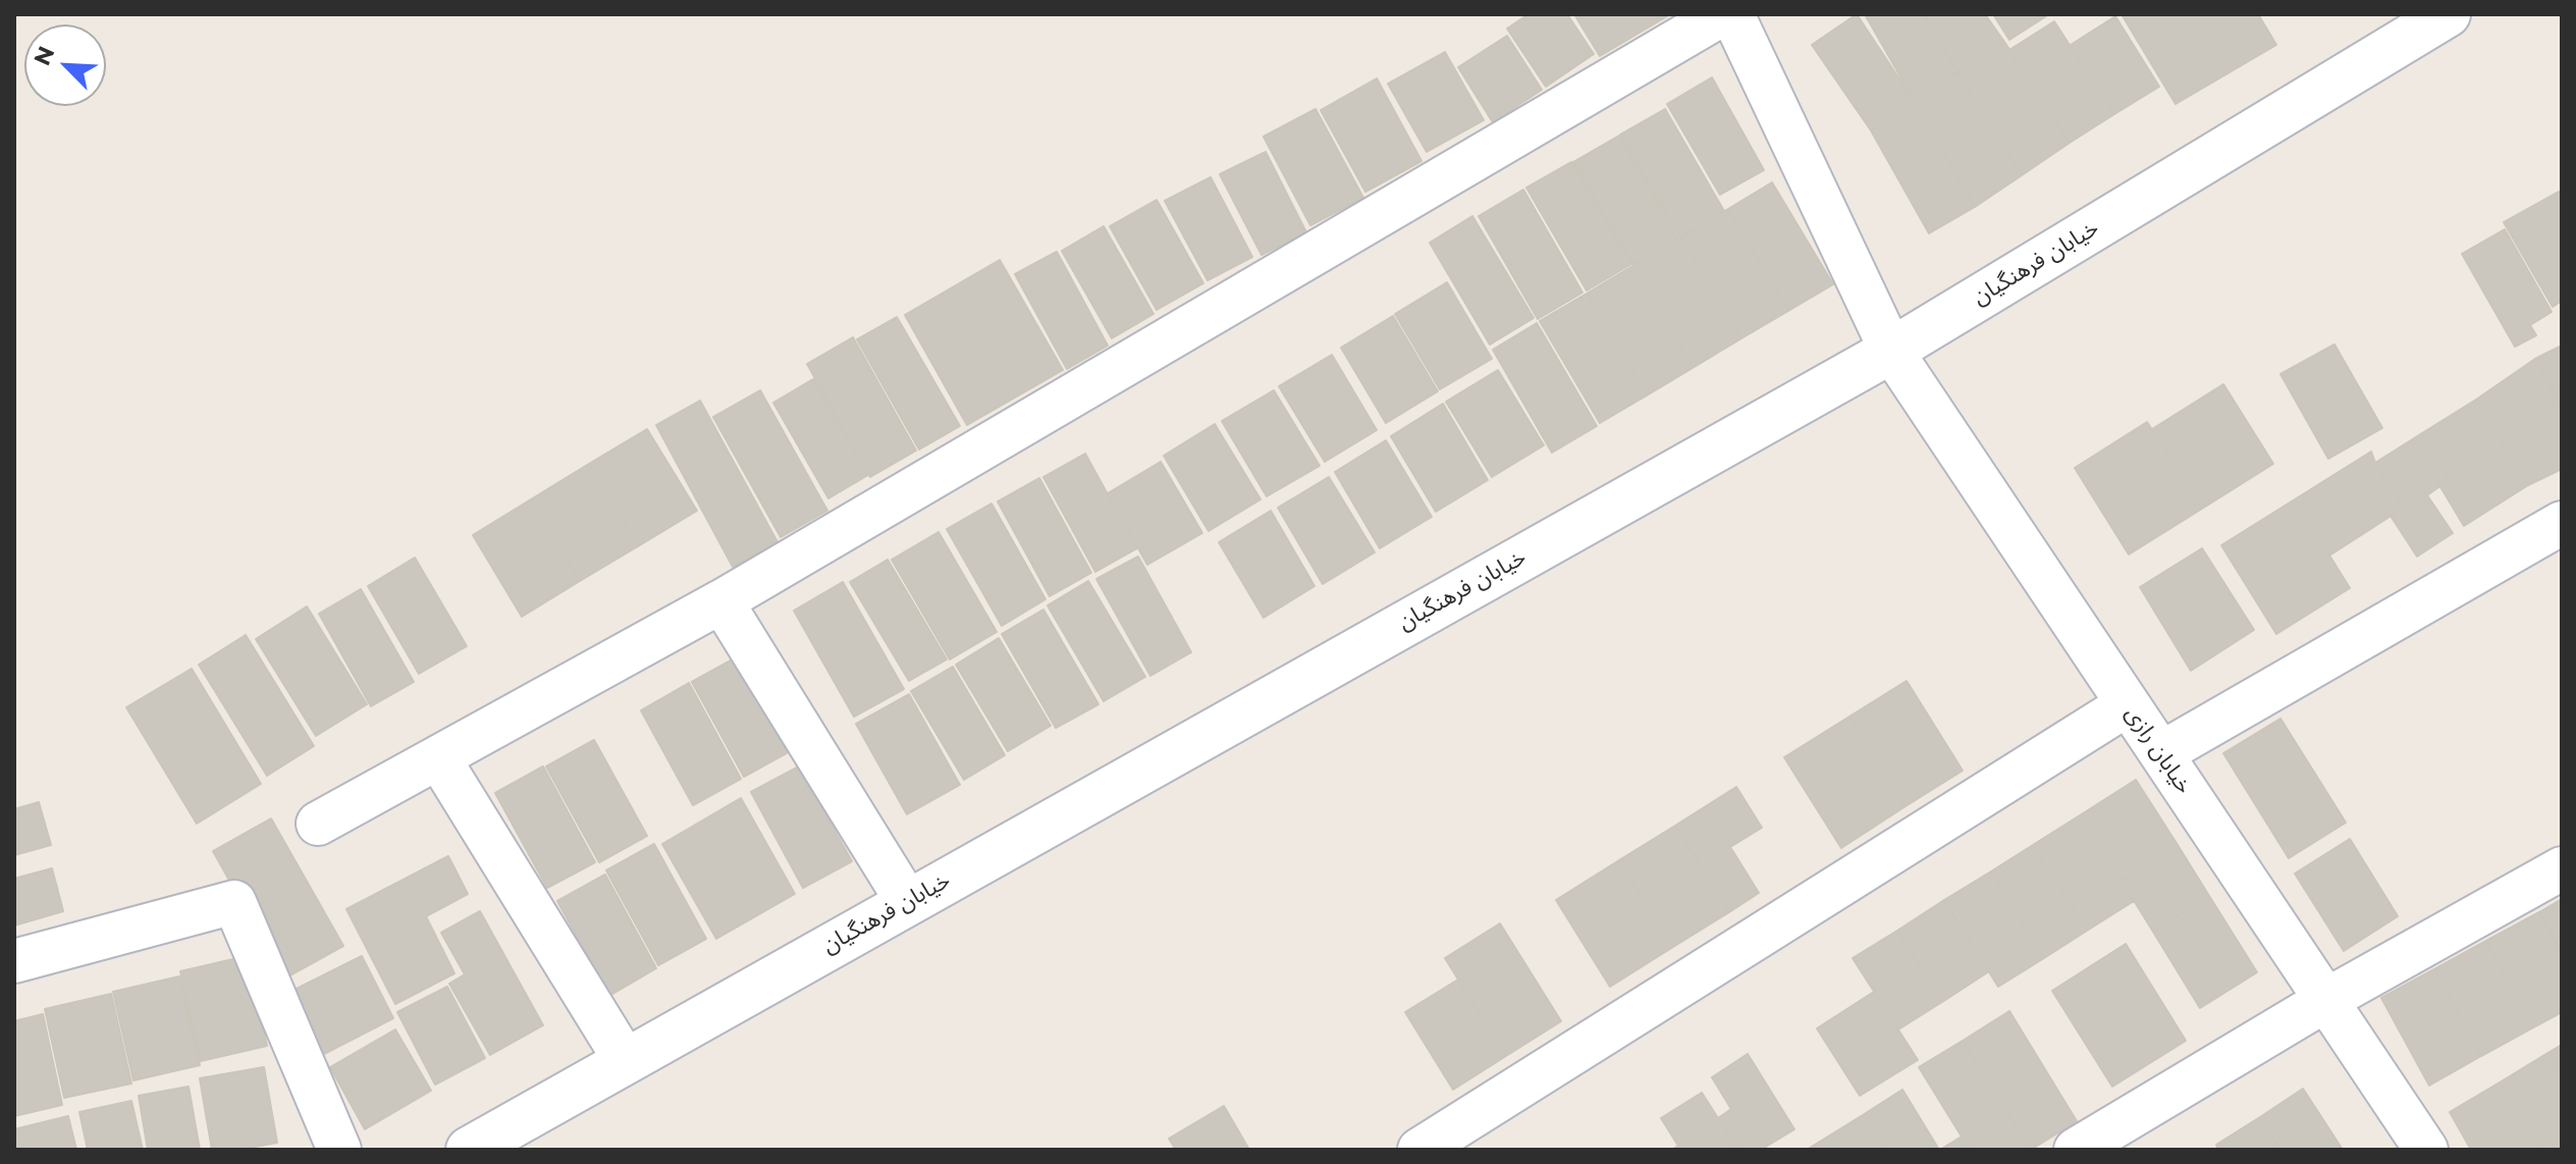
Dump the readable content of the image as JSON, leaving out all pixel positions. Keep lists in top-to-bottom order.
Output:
{
  "streets": {
    "street": ["خیابان فرهنگیان", "خیابان رازی"]
  },
  "crossings": [
    ["خیابان فرهنگیان", "خیابان رازی"]
  ],
  "north": "top left"
}
